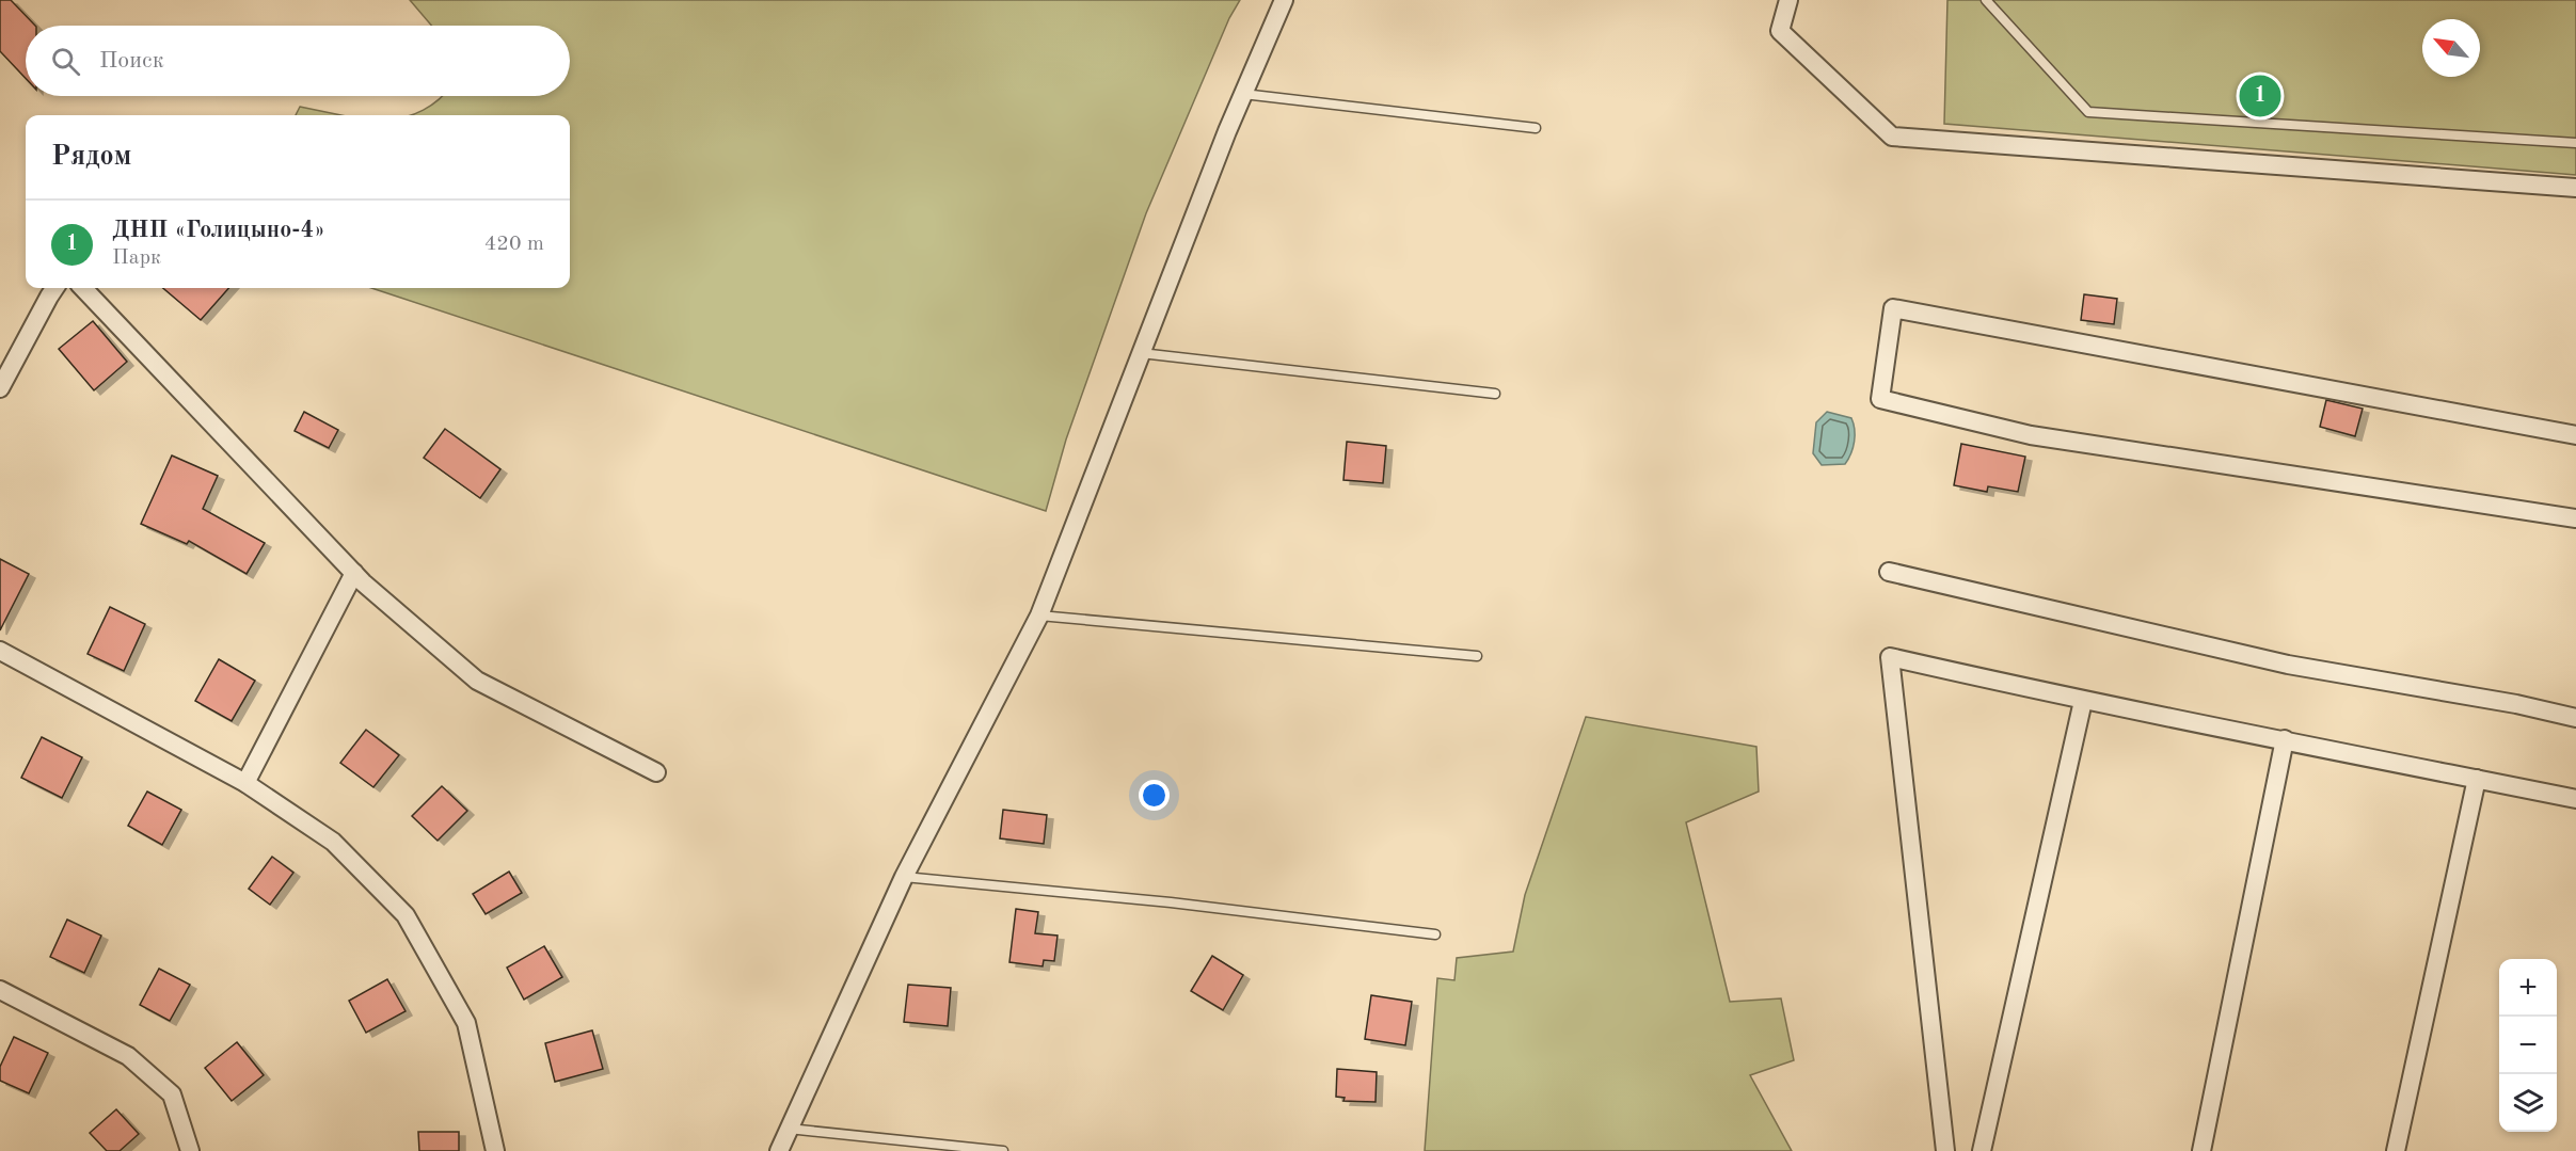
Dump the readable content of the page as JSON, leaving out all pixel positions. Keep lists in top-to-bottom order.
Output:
{
  "north": "top left",
  "page": {
    "search": "Поиск",
    "pins": "1",
    "heading": "Рядом",
    "list": [
      {
        "mark": "1",
        "name": "ДНП «Голицыно-4»",
        "note": "Парк",
        "value": "420 m"
      }
    ],
    "map_buttons": ["+", "−"]
  }
}
